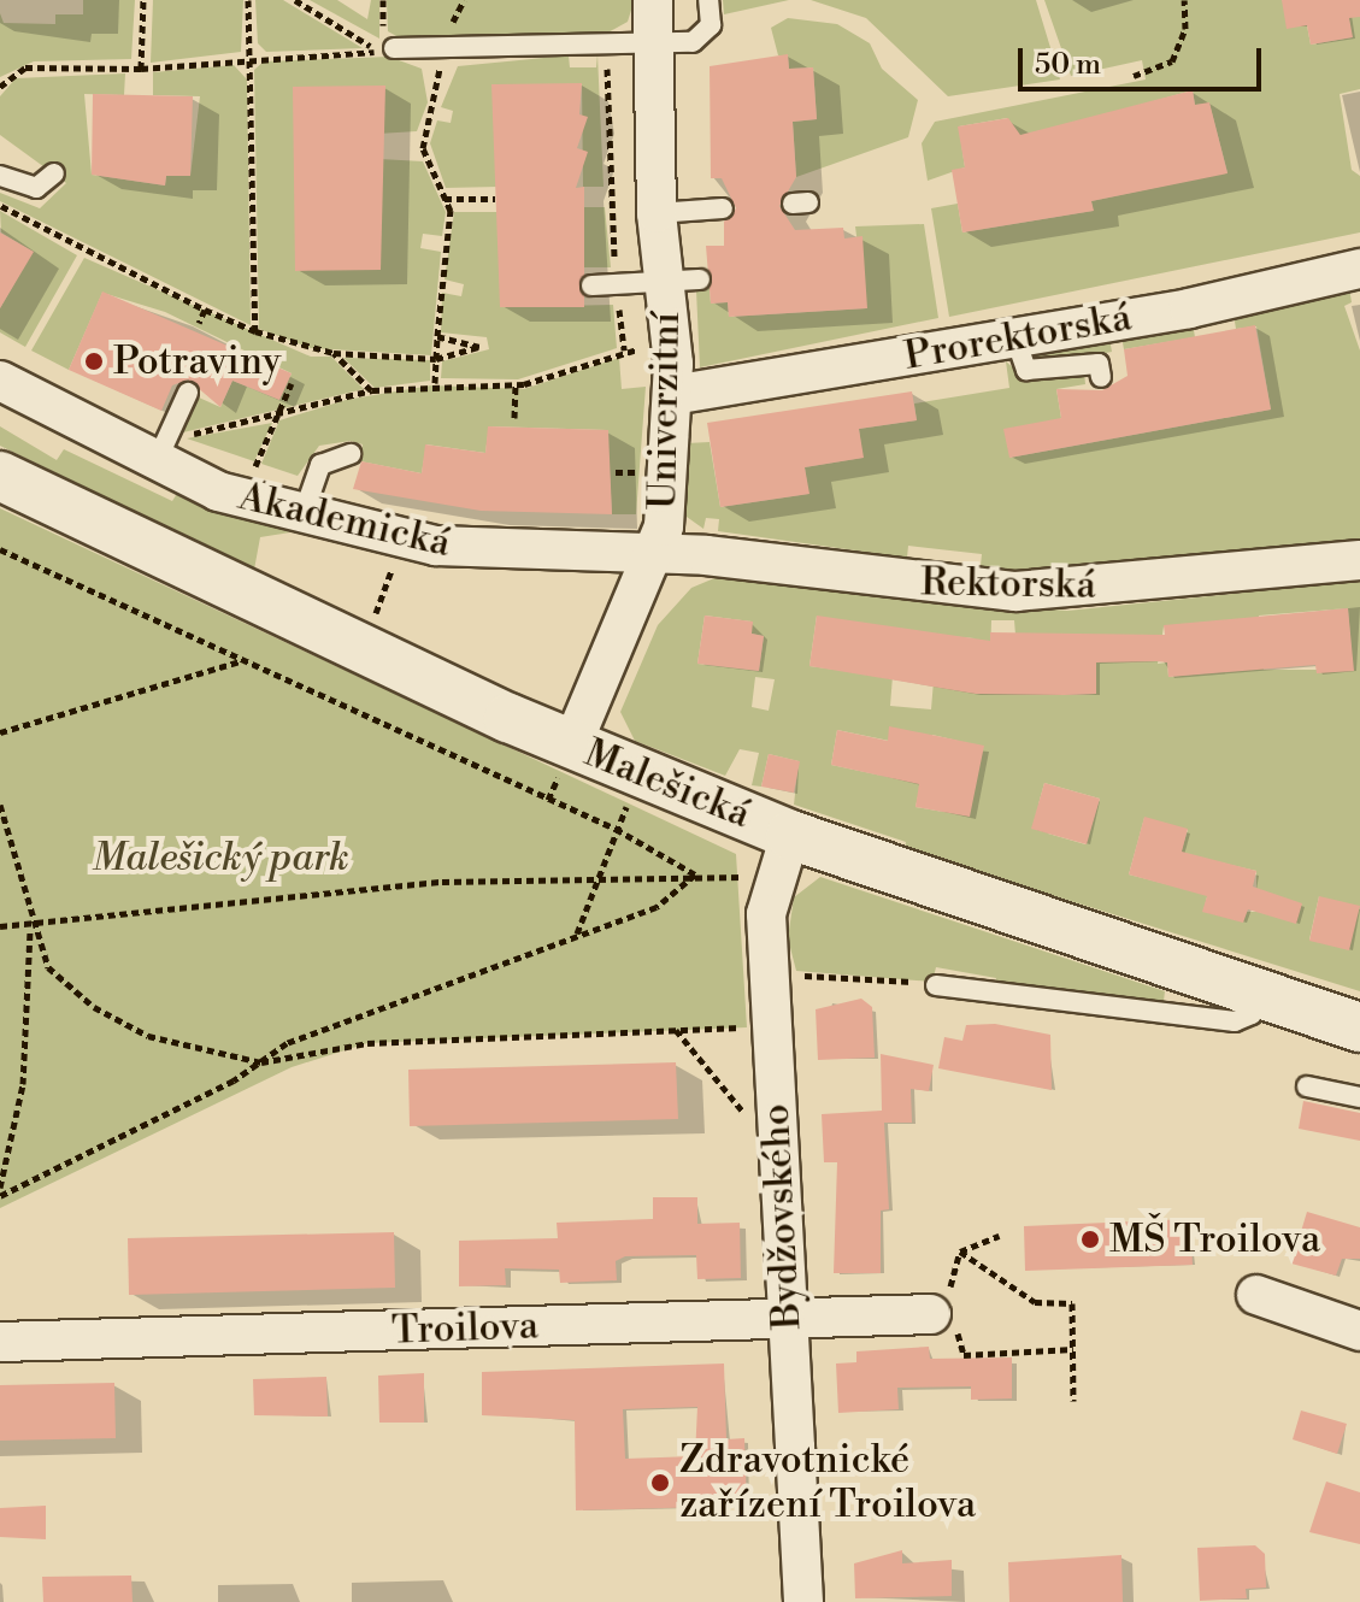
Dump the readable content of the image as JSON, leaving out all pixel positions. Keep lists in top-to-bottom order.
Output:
{
  "streets": {
    "street": [
      "Prorektorská",
      "Univerzitní",
      "Akademická",
      "Rektorská",
      "Malešická",
      "Bydžovského",
      "Troilova"
    ]
  },
  "crossings": [
    ["Prorektorská", "Univerzitní"],
    ["Univerzitní", "Akademická"],
    ["Univerzitní", "Rektorská"],
    ["Univerzitní", "Malešická"],
    ["Akademická", "Rektorská"],
    ["Malešická", "Bydžovského"],
    ["Bydžovského", "Troilova"]
  ],
  "parks": ["Malešický park"],
  "places": ["Potraviny", "MŠ Troilova", "Zdravotnické zařízení Troilova"],
  "scale_bar": "50 m"
}
